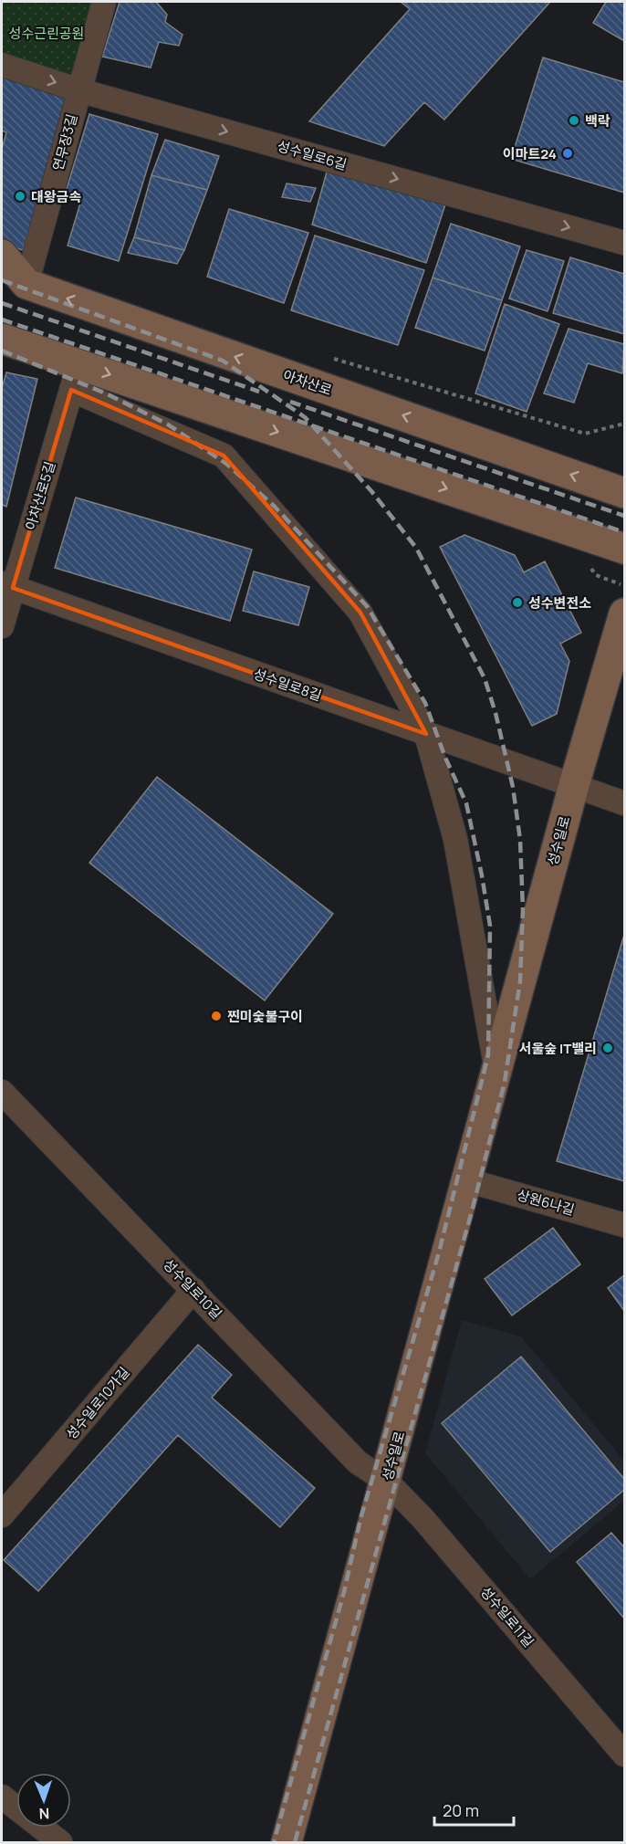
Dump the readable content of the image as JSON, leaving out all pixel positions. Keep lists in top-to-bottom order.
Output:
{
  "streets": {
    "main road": ["아차산로", "성수일로"],
    "street": [
      "연무장3길",
      "성수일로6길",
      "아차산로5길",
      "성수일로8길",
      "상원6나길",
      "성수일로10길",
      "성수일로10가길",
      "성수일로11길"
    ]
  },
  "crossings": [
    ["연무장3길", "성수일로6길"],
    ["연무장3길", "아차산로"],
    ["아차산로5길", "성수일로8길"],
    ["성수일로8길", "성수일로"],
    ["성수일로", "상원6나길"],
    ["성수일로", "성수일로10길"],
    ["성수일로", "성수일로11길"],
    ["성수일로10길", "성수일로10가길"],
    ["성수일로10길", "성수일로11길"]
  ],
  "one_way": ["성수일로6길"],
  "parks": ["성수근린공원"],
  "places": [
    "백락",
    "이마트24",
    "대왕금속",
    "성수변전소",
    "찐미숯불구이",
    "서울숲 IT밸리"
  ],
  "scale_bar": "20 m",
  "north": "bottom"
}
